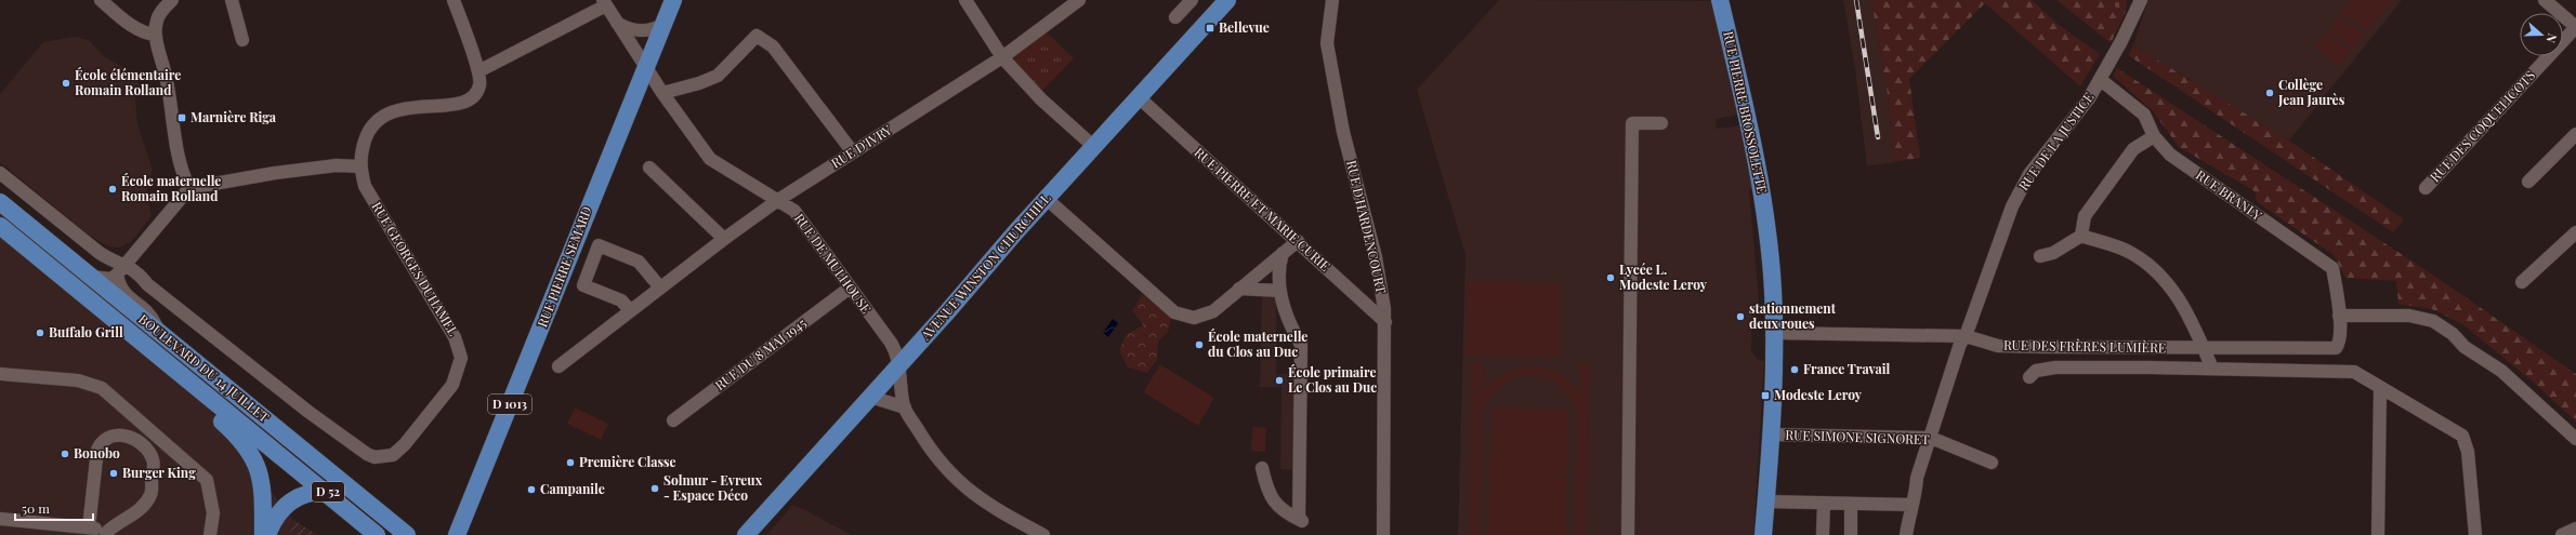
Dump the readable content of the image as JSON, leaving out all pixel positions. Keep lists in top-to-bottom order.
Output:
{
  "streets": {
    "main road": [
      "RUE PIERRE BROSSOLETTE",
      "RUE PIERRE SEMARD",
      "AVENUE WINSTON CHURCHILL",
      "BOULEVARD DU 14 JUILLET",
      "D 1013",
      "D 52"
    ],
    "street": [
      "RUE DES COQUELICOTS",
      "RUE DE LA JUSTICE",
      "RUE D'IVRY",
      "RUE BRANLY",
      "RUE PIERRE ET MARIE CURIE",
      "RUE D'HARDENCOURT",
      "RUE DE MULHOUSE",
      "RUE GEORGES DUHAMEL",
      "RUE DES FRÈRES LUMIÈRE",
      "RUE DU 8 MAI 1945",
      "RUE SIMONE SIGNORET"
    ]
  },
  "crossings": [
    ["RUE PIERRE BROSSOLETTE", "RUE DES FRÈRES LUMIÈRE"],
    ["RUE PIERRE BROSSOLETTE", "RUE SIMONE SIGNORET"],
    ["RUE DE LA JUSTICE", "RUE BRANLY"],
    ["RUE DE LA JUSTICE", "RUE DES FRÈRES LUMIÈRE"],
    ["RUE DE LA JUSTICE", "RUE SIMONE SIGNORET"],
    ["RUE D'IVRY", "RUE DE MULHOUSE"],
    ["RUE BRANLY", "RUE DES FRÈRES LUMIÈRE"],
    ["RUE PIERRE ET MARIE CURIE", "RUE D'HARDENCOURT"],
    ["RUE PIERRE ET MARIE CURIE", "AVENUE WINSTON CHURCHILL"],
    ["RUE DE MULHOUSE", "RUE PIERRE SEMARD"],
    ["RUE DE MULHOUSE", "AVENUE WINSTON CHURCHILL"],
    ["RUE DE MULHOUSE", "RUE DU 8 MAI 1945"],
    ["BOULEVARD DU 14 JUILLET", "D 52"]
  ],
  "places": {
    "transit": ["Bellevue", "Marnière Riga", "Modeste Leroy"],
    "other": [
      "École élémentaire Romain Rolland",
      "Collège Jean Jaurès",
      "École maternelle Romain Rolland",
      "Lycée L. Modeste Leroy",
      "stationnement deux roues",
      "Buffalo Grill",
      "École maternelle du Clos au Duc",
      "France Travail",
      "École primaire Le Clos au Duc",
      "Bonobo",
      "Première Classe",
      "Burger King",
      "Solmur - Evreux - Espace Déco",
      "Campanile"
    ]
  },
  "scale_bar": "50 m",
  "north": "right"
}
